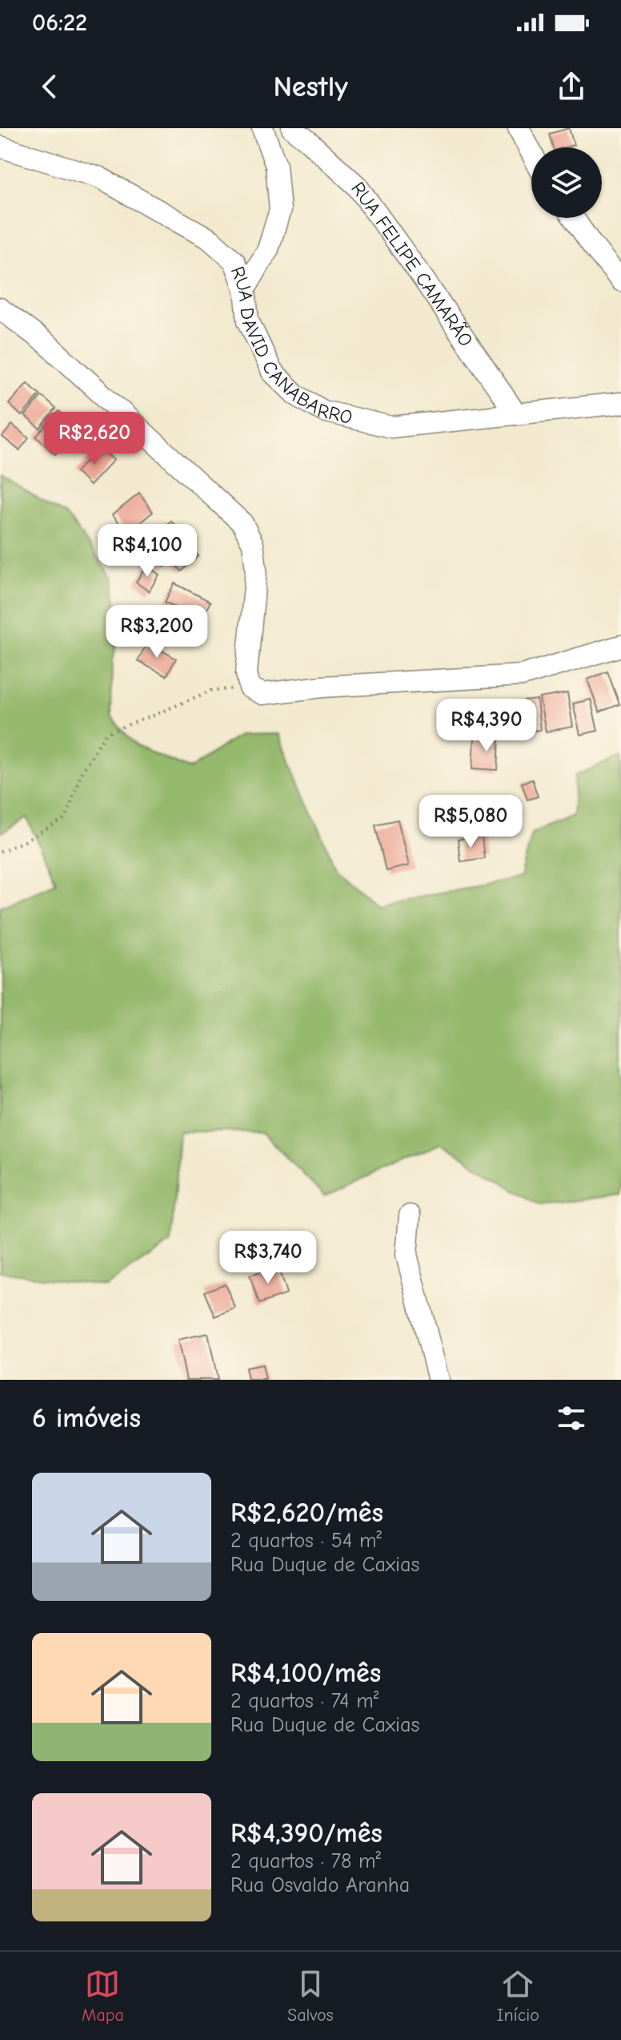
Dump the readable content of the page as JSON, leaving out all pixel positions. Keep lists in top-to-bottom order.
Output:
{
  "streets": {
    "street": ["RUA FELIPE CAMARÃO", "RUA DAVID CANABARRO"]
  },
  "crossings": [
    ["RUA FELIPE CAMARÃO", "RUA DAVID CANABARRO"]
  ],
  "page": {
    "status": "06:22",
    "header": "Nestly",
    "price": [
      "R$2,620",
      "R$4,100",
      "R$3,200",
      "R$4,390",
      "R$5,080",
      "R$3,740"
    ],
    "heading": "6 imóveis",
    "list": [
      {
        "name": "R$2,620/mês",
        "note": "2 quartos · 54 m² · Rua Duque de Caxias"
      },
      {
        "name": "R$4,100/mês",
        "note": "2 quartos · 74 m² · Rua Duque de Caxias"
      },
      {
        "name": "R$4,390/mês",
        "note": "2 quartos · 78 m² · Rua Osvaldo Aranha"
      }
    ],
    "tabs": ["Mapa", "Salvos", "Início"]
  }
}
